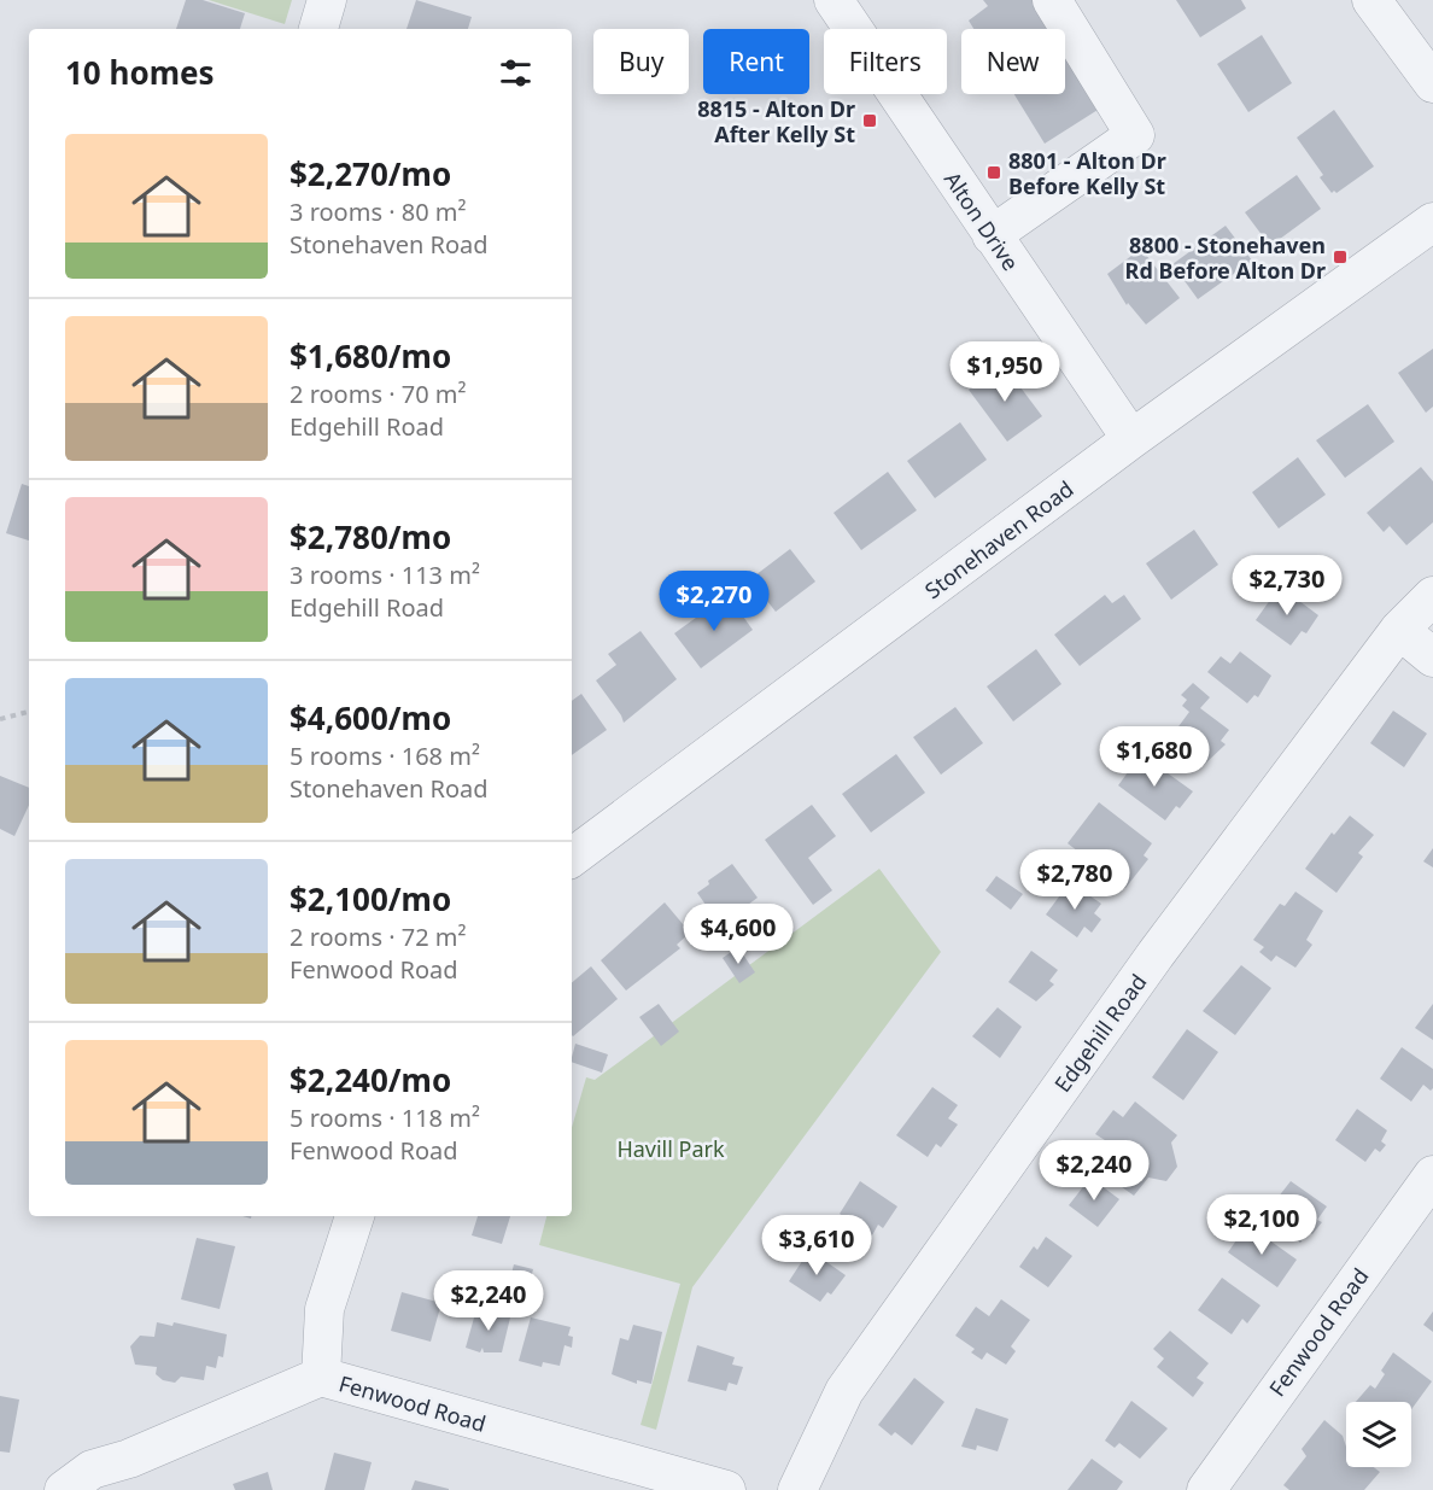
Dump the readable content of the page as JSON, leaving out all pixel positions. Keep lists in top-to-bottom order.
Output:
{
  "streets": {
    "street": [
      "Alton Drive",
      "Stonehaven Road",
      "Edgehill Road",
      "Fenwood Road"
    ]
  },
  "crossings": [
    ["Alton Drive", "Stonehaven Road"]
  ],
  "parks": ["Havill Park"],
  "places": {
    "transit": ["8815 - Alton Dr After Kelly St", "8801 - Alton Dr Before Kelly St", "8800 - Stonehaven Rd Before Alton Dr"]
  },
  "page": {
    "chip": [
      "Buy",
      "Rent",
      "Filters",
      "New"
    ],
    "heading": "10 homes",
    "list": [
      {
        "name": "$2,270/mo",
        "note": "3 rooms · 80 m² · Stonehaven Road"
      },
      {
        "name": "$1,680/mo",
        "note": "2 rooms · 70 m² · Edgehill Road"
      },
      {
        "name": "$2,780/mo",
        "note": "3 rooms · 113 m² · Edgehill Road"
      },
      {
        "name": "$4,600/mo",
        "note": "5 rooms · 168 m² · Stonehaven Road"
      },
      {
        "name": "$2,100/mo",
        "note": "2 rooms · 72 m² · Fenwood Road"
      },
      {
        "name": "$2,240/mo",
        "note": "5 rooms · 118 m² · Fenwood Road"
      }
    ],
    "price": [
      "$1,950",
      "$2,730",
      "$2,270",
      "$1,680",
      "$2,780",
      "$4,600",
      "$2,240",
      "$2,100",
      "$3,610",
      "$2,240"
    ]
  }
}
